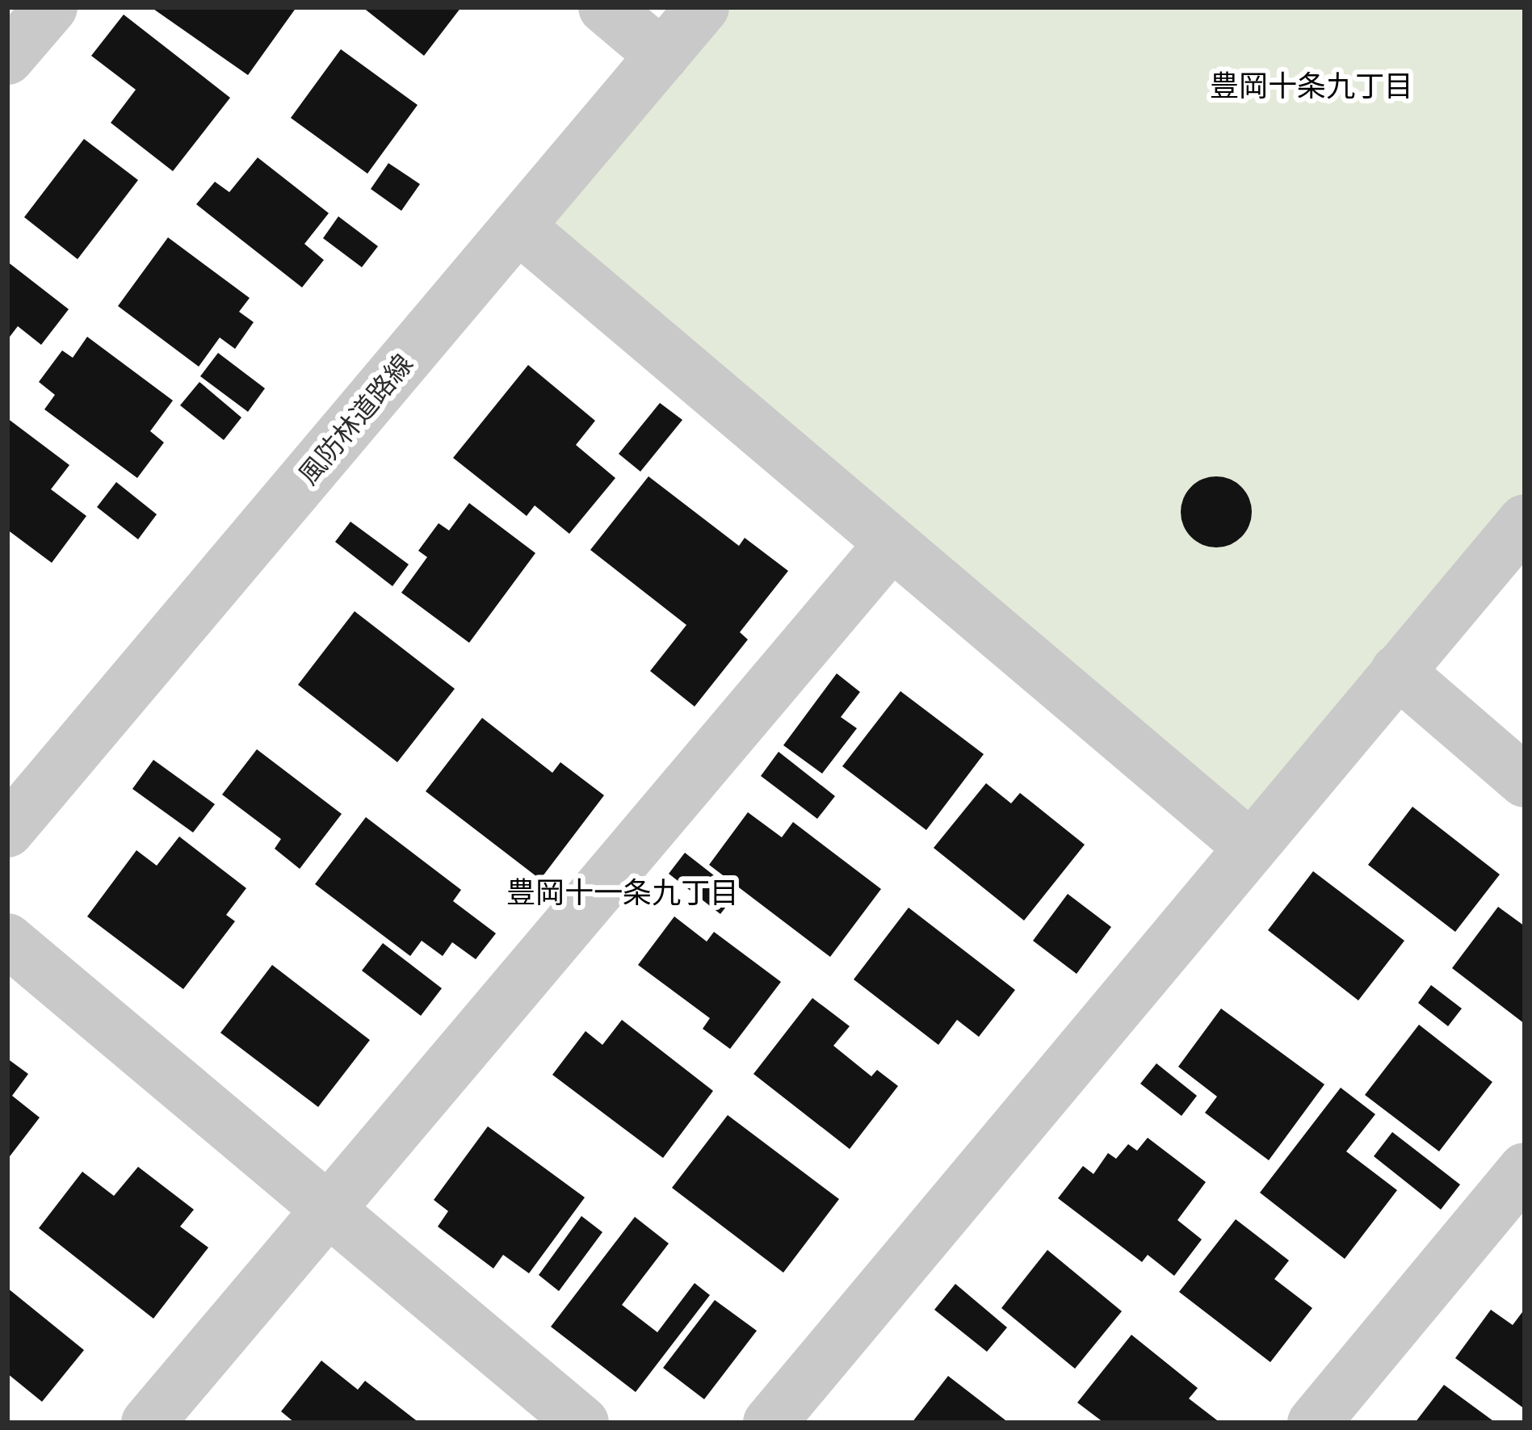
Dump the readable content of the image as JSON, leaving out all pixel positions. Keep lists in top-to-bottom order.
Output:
{
  "streets": {
    "street": ["風防林道路線"]
  },
  "districts": ["豊岡十条九丁目", "豊岡十一条九丁目"]
}
